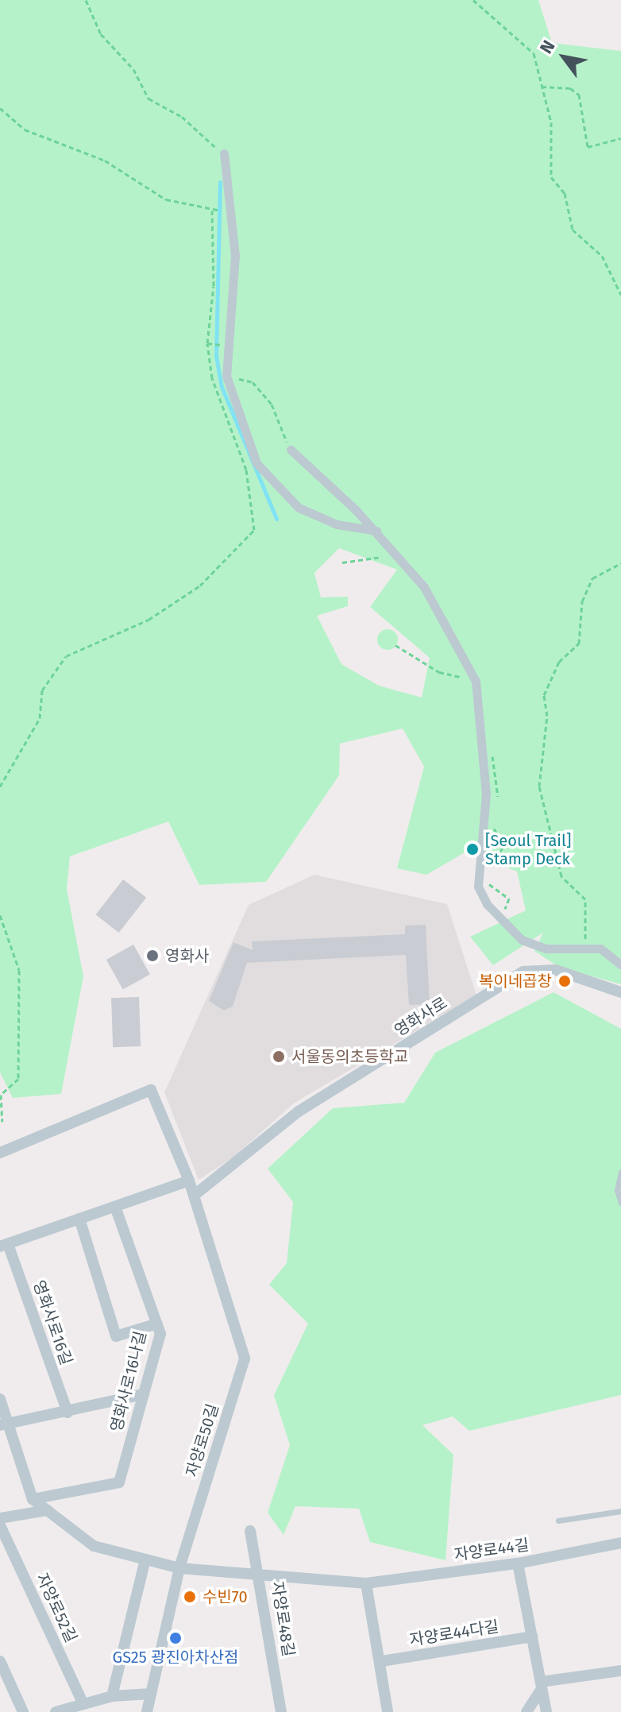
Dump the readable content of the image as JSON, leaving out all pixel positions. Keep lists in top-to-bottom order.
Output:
{
  "streets": {
    "street": [
      "영화사로",
      "영화사로16길",
      "영화사로16나길",
      "자양로50길",
      "자양로44길",
      "자양로52길",
      "자양로48길",
      "자양로44다길"
    ]
  },
  "crossings": [
    ["영화사로", "자양로50길"],
    ["영화사로16길", "영화사로16나길"],
    ["영화사로16길", "자양로50길"],
    ["영화사로16나길", "자양로44길"],
    ["자양로50길", "자양로44길"],
    ["자양로44길", "자양로48길"]
  ],
  "places": [
    "[Seoul Trail] Stamp Deck",
    "영화사",
    "복이네곱창",
    "서울동의초등학교",
    "수빈70",
    "GS25 광진아차산점"
  ],
  "north": "top left"
}
